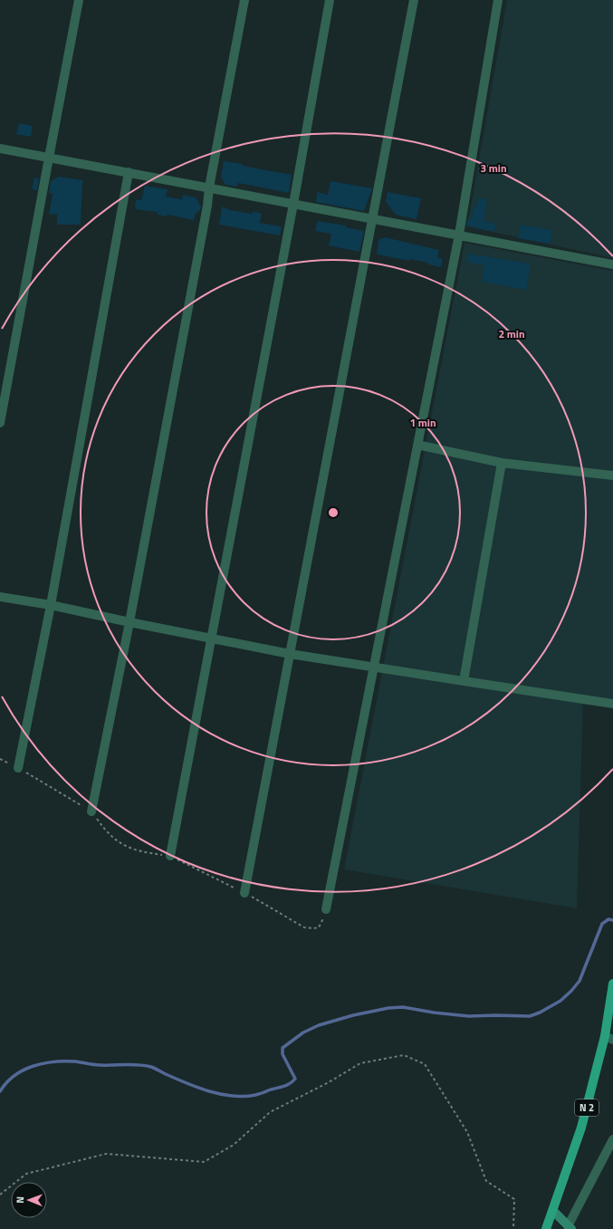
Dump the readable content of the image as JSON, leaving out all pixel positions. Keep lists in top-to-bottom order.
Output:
{
  "streets": {
    "main road": ["N 2"]
  },
  "north": "left",
  "rings": ["3 min", "2 min", "1 min"]
}
